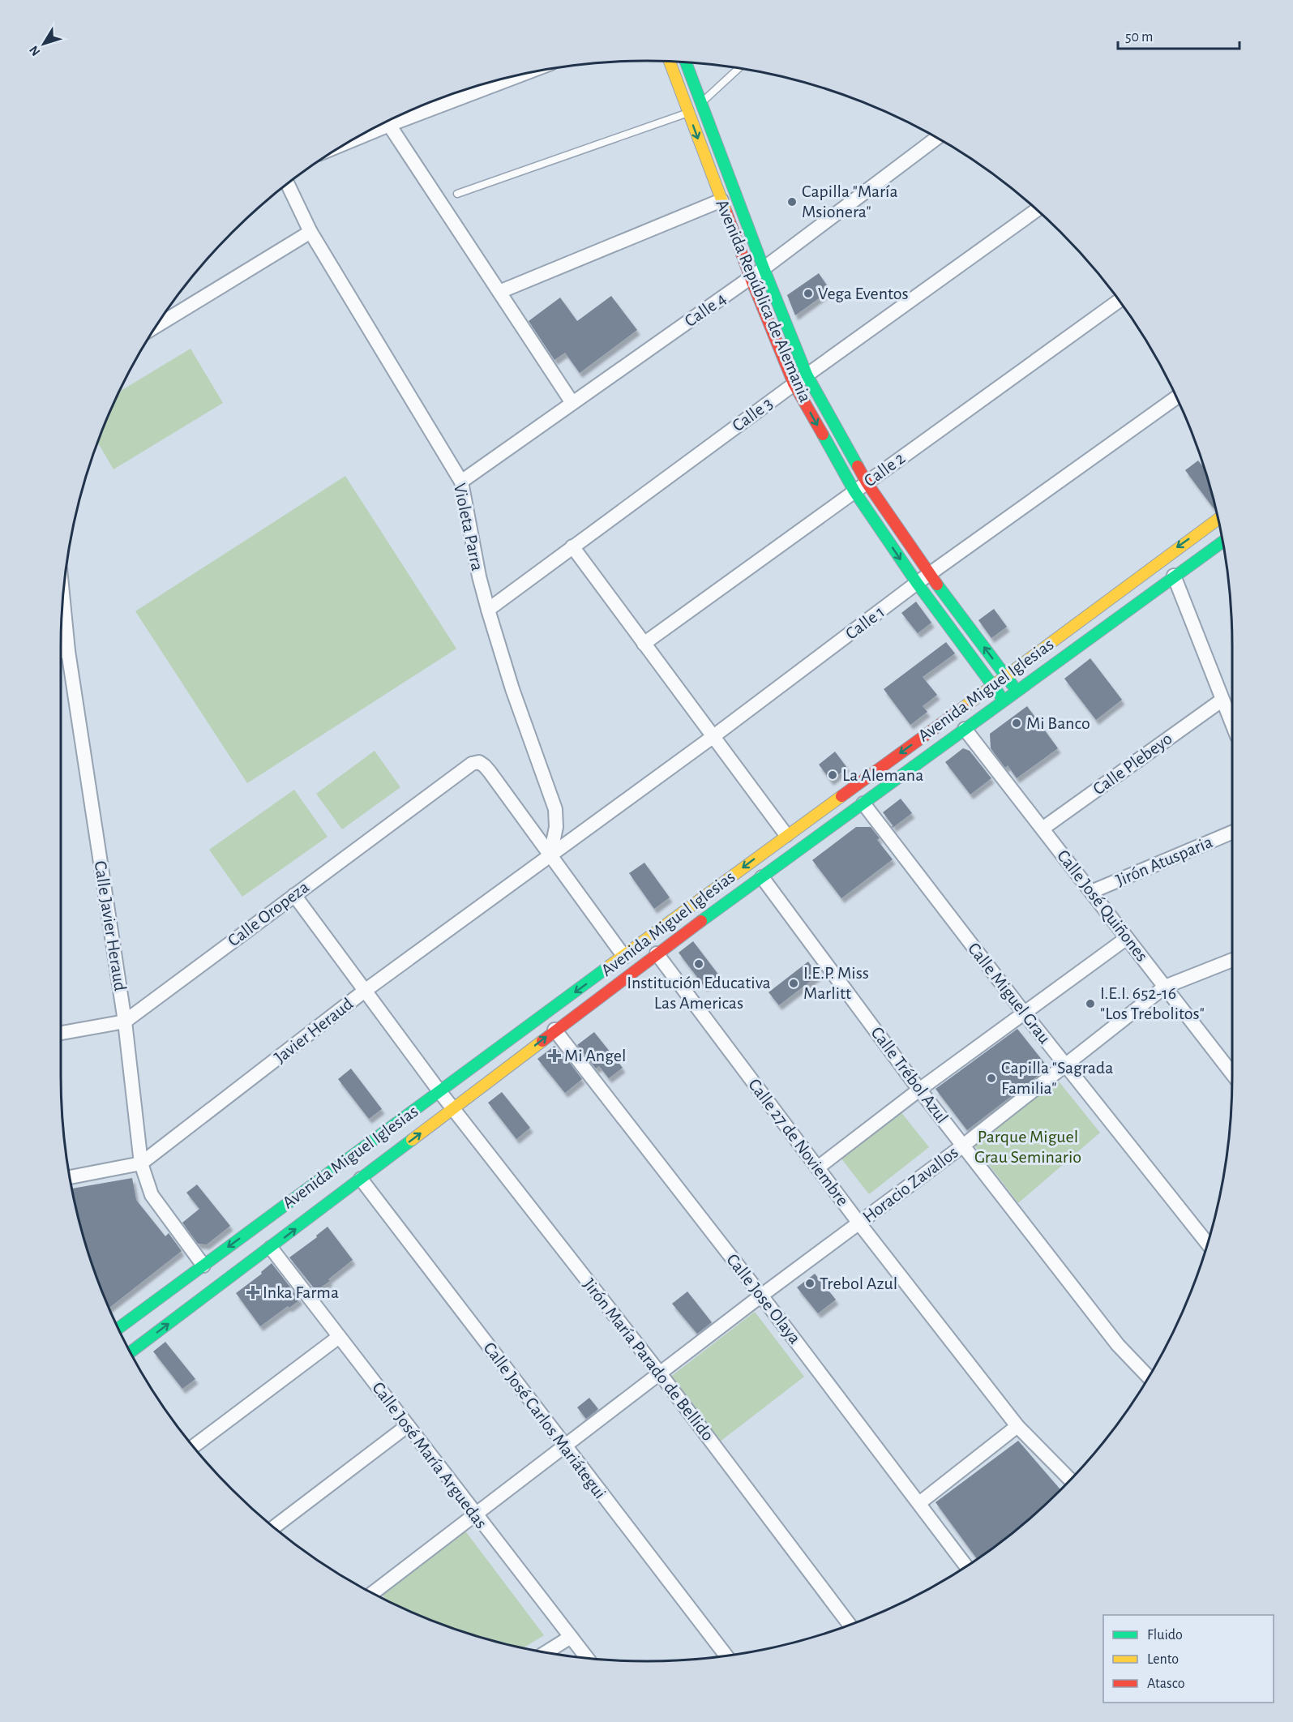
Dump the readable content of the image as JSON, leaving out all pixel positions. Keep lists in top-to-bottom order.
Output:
{
  "streets": {
    "main road": ["Avenida República de Alemania", "Avenida Miguel Iglesias"],
    "street": [
      "Calle 4",
      "Calle 3",
      "Calle 2",
      "Violeta Parra",
      "Calle 1",
      "Calle Plebeyo",
      "Jirón Atusparia",
      "Calle José Quiñones",
      "Calle Oropeza",
      "Calle Javier Heraud",
      "Calle Miguel Grau",
      "Javier Heraud",
      "Calle Trébol Azul",
      "Calle 27 de Noviembre",
      "Horacio Zavallos",
      "Calle Jose Olaya",
      "Jirón María Parado de Bellido",
      "Calle José Carlos Mariátegui",
      "Calle José María Arguedas"
    ]
  },
  "crossings": [
    ["Avenida República de Alemania", "Calle 4"],
    ["Avenida República de Alemania", "Calle 3"],
    ["Avenida República de Alemania", "Calle 2"],
    ["Avenida República de Alemania", "Calle 1"],
    ["Avenida República de Alemania", "Avenida Miguel Iglesias"],
    ["Calle 4", "Violeta Parra"],
    ["Calle 3", "Violeta Parra"],
    ["Violeta Parra", "Calle 1"],
    ["Violeta Parra", "Calle Oropeza"],
    ["Violeta Parra", "Javier Heraud"],
    ["Calle 1", "Calle Oropeza"],
    ["Calle 1", "Javier Heraud"],
    ["Avenida Miguel Iglesias", "Calle José Quiñones"],
    ["Avenida Miguel Iglesias", "Calle Javier Heraud"],
    ["Avenida Miguel Iglesias", "Calle Miguel Grau"],
    ["Avenida Miguel Iglesias", "Calle Trébol Azul"],
    ["Avenida Miguel Iglesias", "Calle 27 de Noviembre"],
    ["Avenida Miguel Iglesias", "Calle Jose Olaya"],
    ["Avenida Miguel Iglesias", "Jirón María Parado de Bellido"],
    ["Avenida Miguel Iglesias", "Calle José Carlos Mariátegui"],
    ["Avenida Miguel Iglesias", "Calle José María Arguedas"],
    ["Calle Plebeyo", "Calle José Quiñones"],
    ["Jirón Atusparia", "Calle José Quiñones"],
    ["Calle José Quiñones", "Horacio Zavallos"],
    ["Calle Oropeza", "Calle Javier Heraud"],
    ["Calle Oropeza", "Javier Heraud"],
    ["Calle Oropeza", "Jirón María Parado de Bellido"],
    ["Calle Javier Heraud", "Javier Heraud"],
    ["Calle Miguel Grau", "Horacio Zavallos"],
    ["Javier Heraud", "Jirón María Parado de Bellido"],
    ["Calle Trébol Azul", "Horacio Zavallos"],
    ["Calle 27 de Noviembre", "Horacio Zavallos"],
    ["Horacio Zavallos", "Calle Jose Olaya"],
    ["Horacio Zavallos", "Jirón María Parado de Bellido"],
    ["Horacio Zavallos", "Calle José Carlos Mariátegui"],
    ["Horacio Zavallos", "Calle José María Arguedas"]
  ],
  "parks": ["Parque Miguel Grau Seminario"],
  "places": {
    "other": [
      "Capilla \"María Msionera\"",
      "Vega Eventos",
      "Mi Banco",
      "La Alemana",
      "Institución Educativa Las Americas",
      "I.E.P. Miss Marlitt",
      "I.E.I. 652-16 \"Los Trebolitos\"",
      "Capilla \"Sagrada Familia\"",
      "Trebol Azul"
    ],
    "health": ["Mi Angel", "Inka Farma"]
  },
  "legend": ["Fluido", "Lento", "Atasco"],
  "scale_bar": "50 m",
  "north": "bottom left"
}
